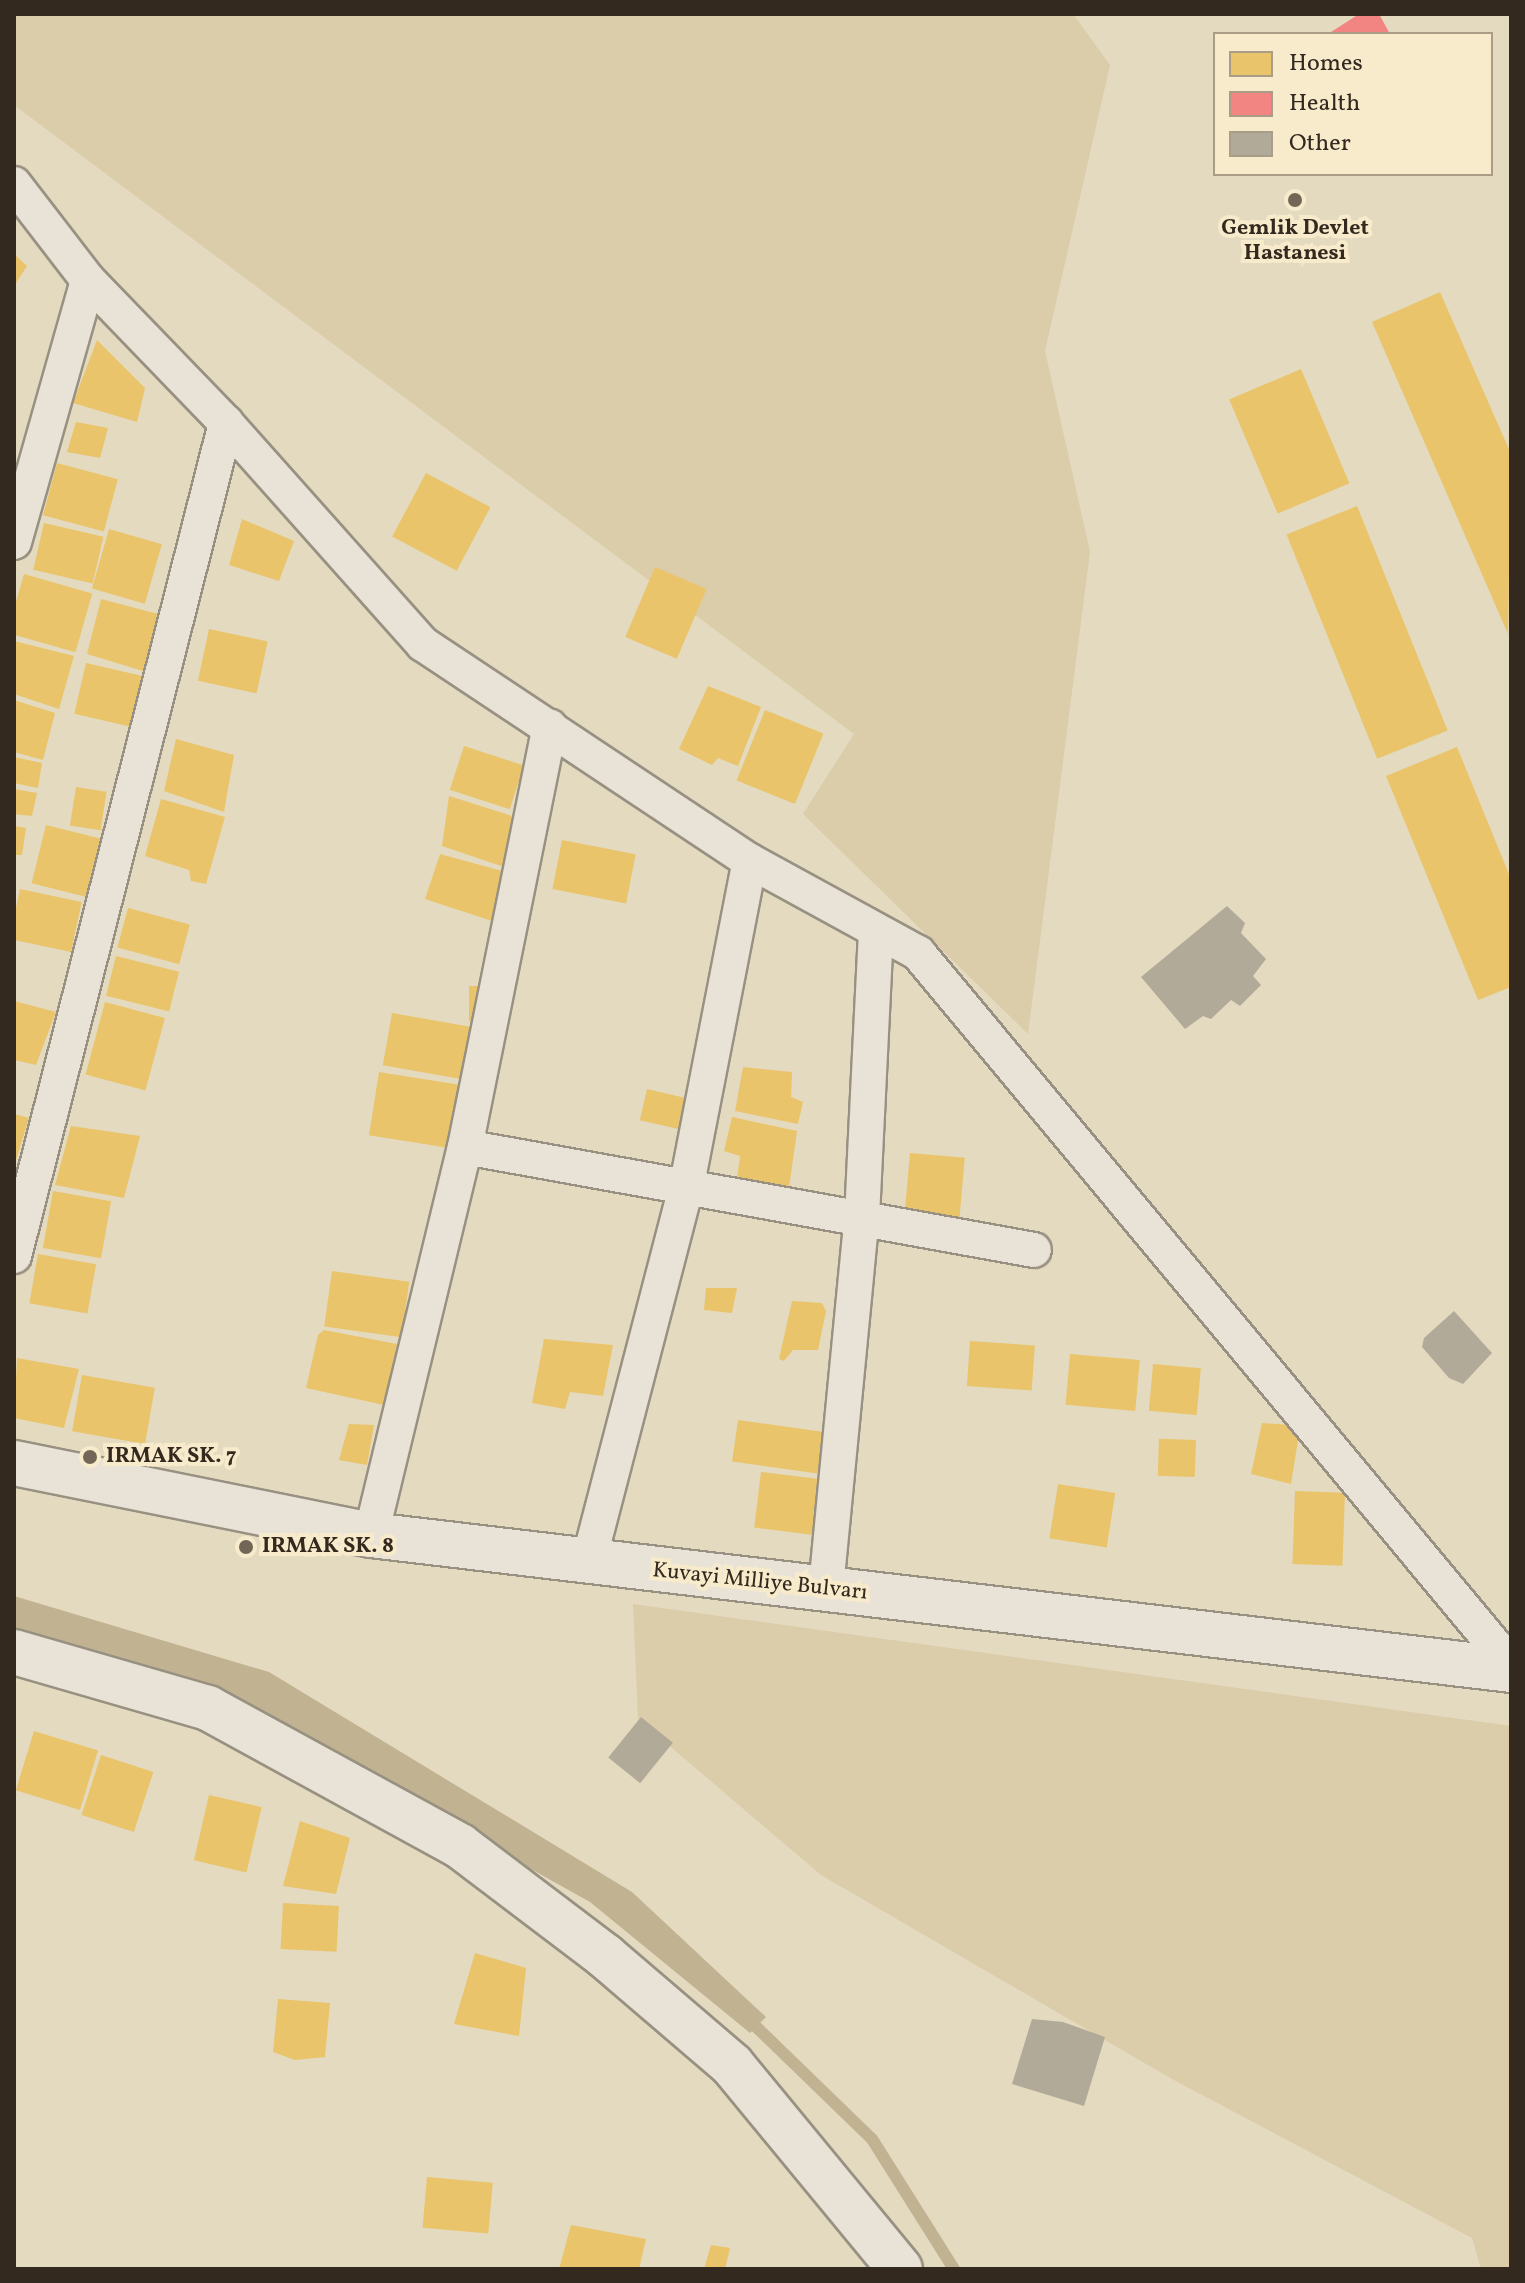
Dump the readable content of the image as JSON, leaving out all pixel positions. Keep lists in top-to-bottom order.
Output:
{
  "streets": {
    "street": ["Kuvayi Milliye Bulvarı"]
  },
  "places": ["Gemlik Devlet Hastanesi", "IRMAK SK. 7", "IRMAK SK. 8"],
  "legend": ["Homes", "Health", "Other"]
}
